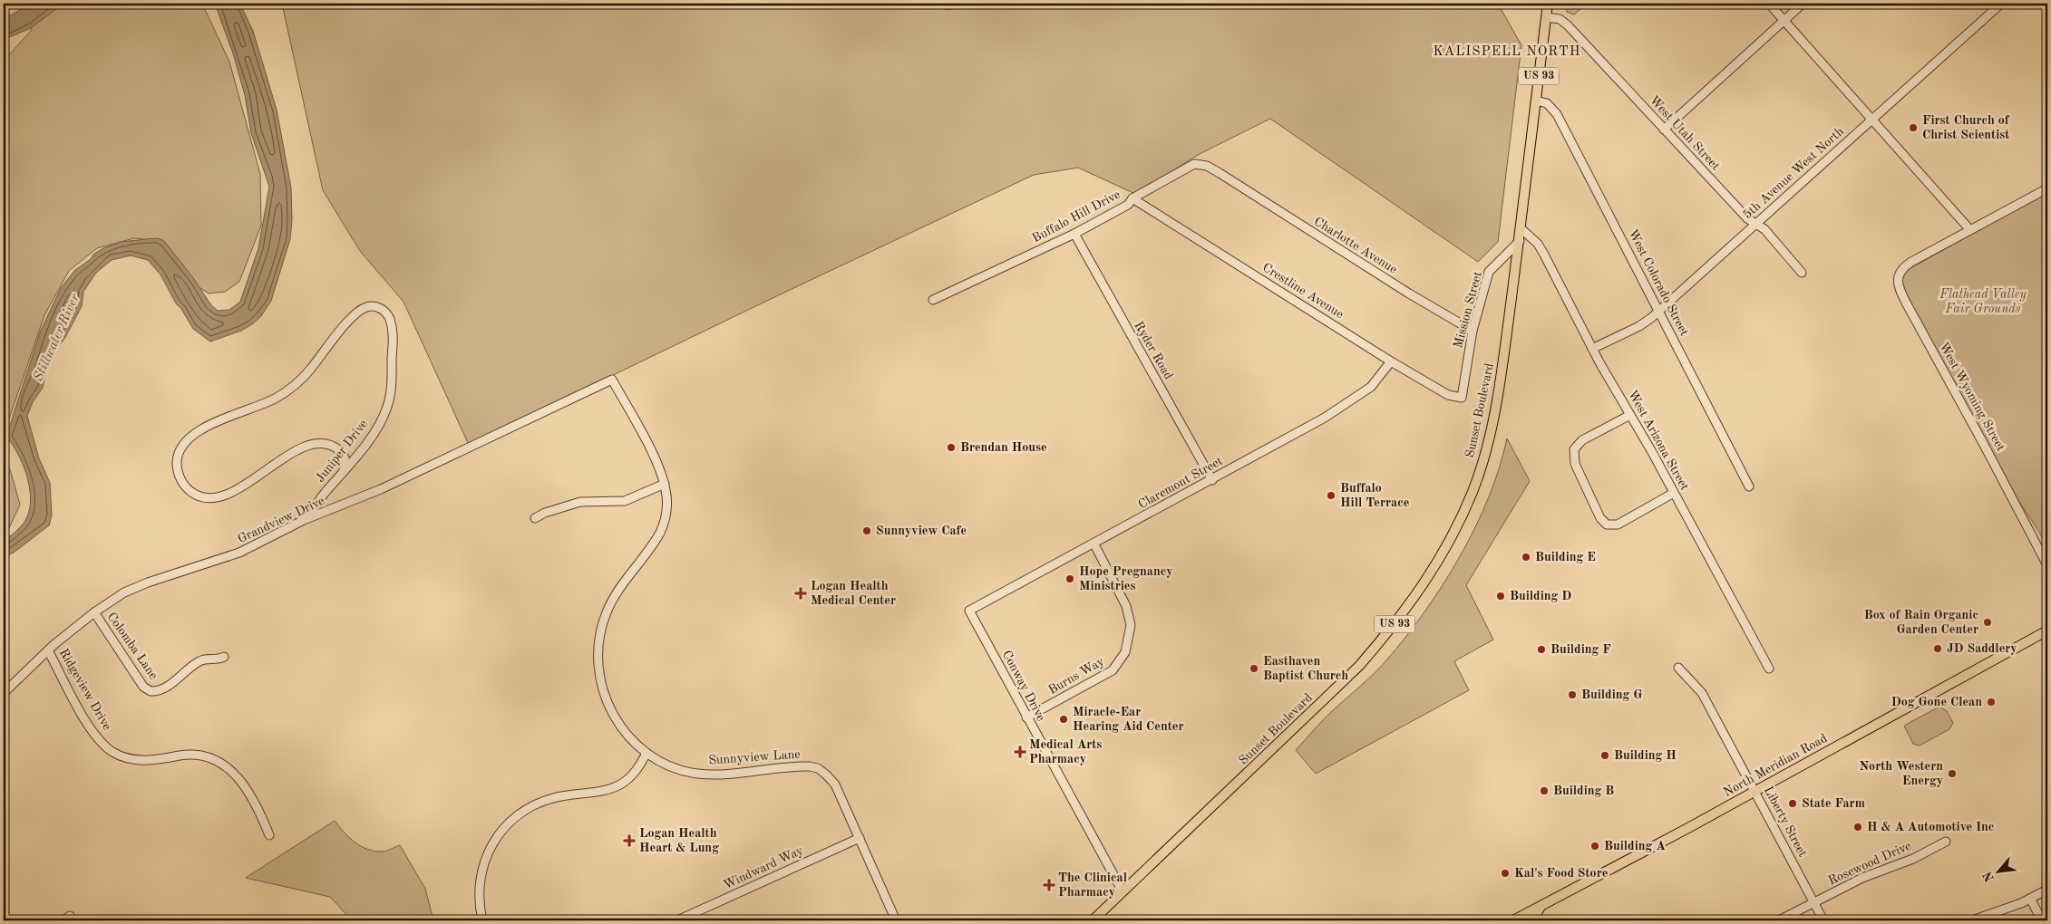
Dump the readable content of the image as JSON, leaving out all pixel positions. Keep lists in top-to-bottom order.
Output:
{
  "streets": {
    "main road": ["US 93", "Sunset Boulevard", "North Meridian Road"],
    "street": [
      "West Utah Street",
      "5th Avenue West North",
      "Buffalo Hill Drive",
      "Charlotte Avenue",
      "West Colorado Street",
      "Crestline Avenue",
      "Mission Street",
      "Ryder Road",
      "West Wyoming Street",
      "West Arizona Street",
      "Juniper Drive",
      "Claremont Street",
      "Grandview Drive",
      "Colomba Lane",
      "Burns Way",
      "Conway Drive",
      "Ridgeview Drive",
      "Sunnyview Lane",
      "Liberty Street",
      "Rosewood Drive",
      "Windward Way"
    ]
  },
  "crossings": [
    ["West Utah Street", "5th Avenue West North"],
    ["West Utah Street", "Sunset Boulevard"],
    ["5th Avenue West North", "West Colorado Street"],
    ["5th Avenue West North", "West Arizona Street"],
    ["Buffalo Hill Drive", "Charlotte Avenue"],
    ["Buffalo Hill Drive", "Crestline Avenue"],
    ["Buffalo Hill Drive", "Ryder Road"],
    ["Charlotte Avenue", "Mission Street"],
    ["West Colorado Street", "Sunset Boulevard"],
    ["Crestline Avenue", "Mission Street"],
    ["Crestline Avenue", "Claremont Street"],
    ["Mission Street", "Sunset Boulevard"],
    ["Ryder Road", "Claremont Street"],
    ["Sunset Boulevard", "West Arizona Street"],
    ["Sunset Boulevard", "Conway Drive"],
    ["Juniper Drive", "Grandview Drive"],
    ["Claremont Street", "Burns Way"],
    ["Claremont Street", "Conway Drive"],
    ["Grandview Drive", "Colomba Lane"],
    ["Grandview Drive", "Ridgeview Drive"],
    ["Grandview Drive", "Sunnyview Lane"],
    ["Burns Way", "Conway Drive"],
    ["Sunnyview Lane", "Windward Way"],
    ["North Meridian Road", "Liberty Street"],
    ["Liberty Street", "Rosewood Drive"]
  ],
  "districts": ["KALISPELL NORTH"],
  "water": ["Stillwater River"],
  "parks": ["Flathead Valley Fair Grounds"],
  "places": {
    "other": [
      "First Church of Christ Scientist",
      "Brendan House",
      "Buffalo Hill Terrace",
      "Sunnyview Cafe",
      "Building E",
      "Hope Pregnancy Ministries",
      "Building D",
      "Box of Rain Organic Garden Center",
      "JD Saddlery",
      "Building F",
      "Easthaven Baptist Church",
      "Building G",
      "Dog Gone Clean",
      "Miracle-Ear Hearing Aid Center",
      "Building H",
      "North Western Energy",
      "Building B",
      "State Farm",
      "H & A Automotive Inc",
      "Building A",
      "Kal's Food Store"
    ],
    "health": [
      "Logan Health Medical Center",
      "Medical Arts Pharmacy",
      "Logan Health Heart & Lung",
      "The Clinical Pharmacy"
    ]
  },
  "north": "bottom left"
}
